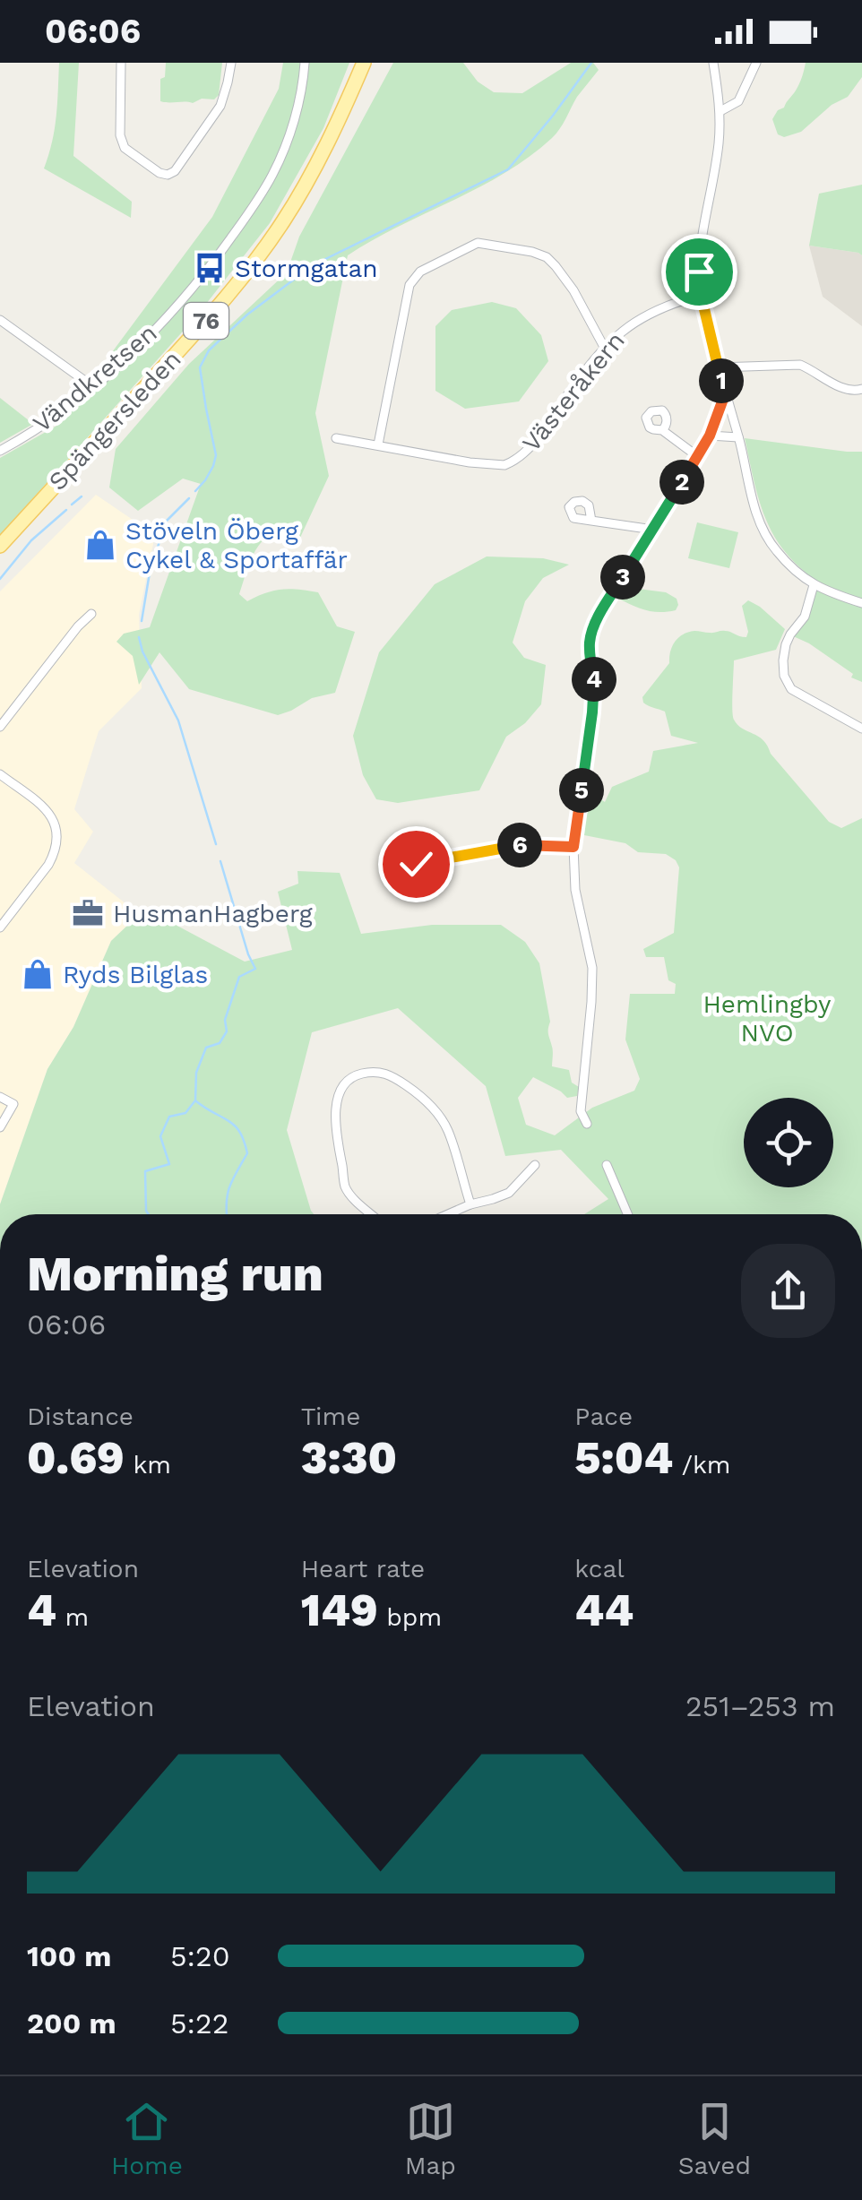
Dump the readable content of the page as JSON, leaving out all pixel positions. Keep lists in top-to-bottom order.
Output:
{
  "streets": {
    "main road": ["76", "Spängersleden"],
    "street": ["Vändkretsen", "Västeråkern"]
  },
  "parks": ["Hemlingby NVO"],
  "places": {
    "bus stop": ["Stormgatan"],
    "shop": ["Stöveln Öberg Cykel & Sportaffär", "Ryds Bilglas"],
    "office": ["HusmanHagberg"]
  },
  "page": {
    "status": "06:06",
    "pins": [
      "1",
      "2",
      "3",
      "4",
      "5",
      "6"
    ],
    "heading": ["Morning run", "06:06"],
    "stats": [
      ["Distance", "0.69 km"],
      ["Time", "3:30"],
      ["Pace", "5:04 /km"],
      ["Elevation", "4 m"],
      ["Heart rate", "149 bpm"],
      ["kcal", "44"]
    ],
    "chart": ["Elevation", "251–253 m"],
    "list": [
      {
        "name": "100 m",
        "note": "5:20"
      },
      {
        "name": "200 m",
        "note": "5:22"
      }
    ],
    "tabs": ["Home", "Map", "Saved"]
  }
}
